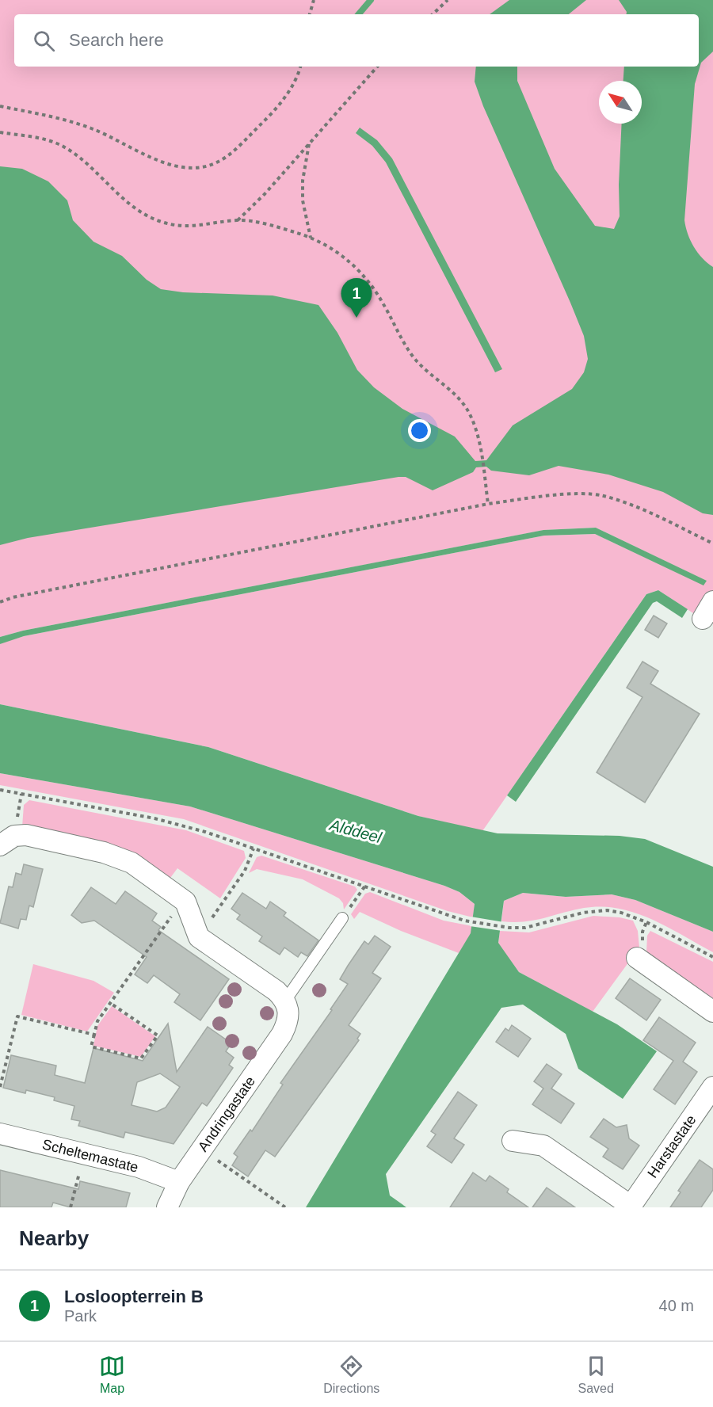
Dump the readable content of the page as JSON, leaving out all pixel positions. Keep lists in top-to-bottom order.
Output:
{
  "streets": {
    "street": ["Andringastate", "Harstastate", "Scheltemastate"]
  },
  "crossings": [
    ["Andringastate", "Scheltemastate"]
  ],
  "water": ["Alddeel"],
  "north": "top left",
  "page": {
    "search": "Search here",
    "pins": "1",
    "heading": "Nearby",
    "list": [
      {
        "mark": "1",
        "name": "Losloopterrein B",
        "note": "Park",
        "value": "40 m"
      }
    ],
    "nav": ["Map", "Directions", "Saved"]
  }
}
